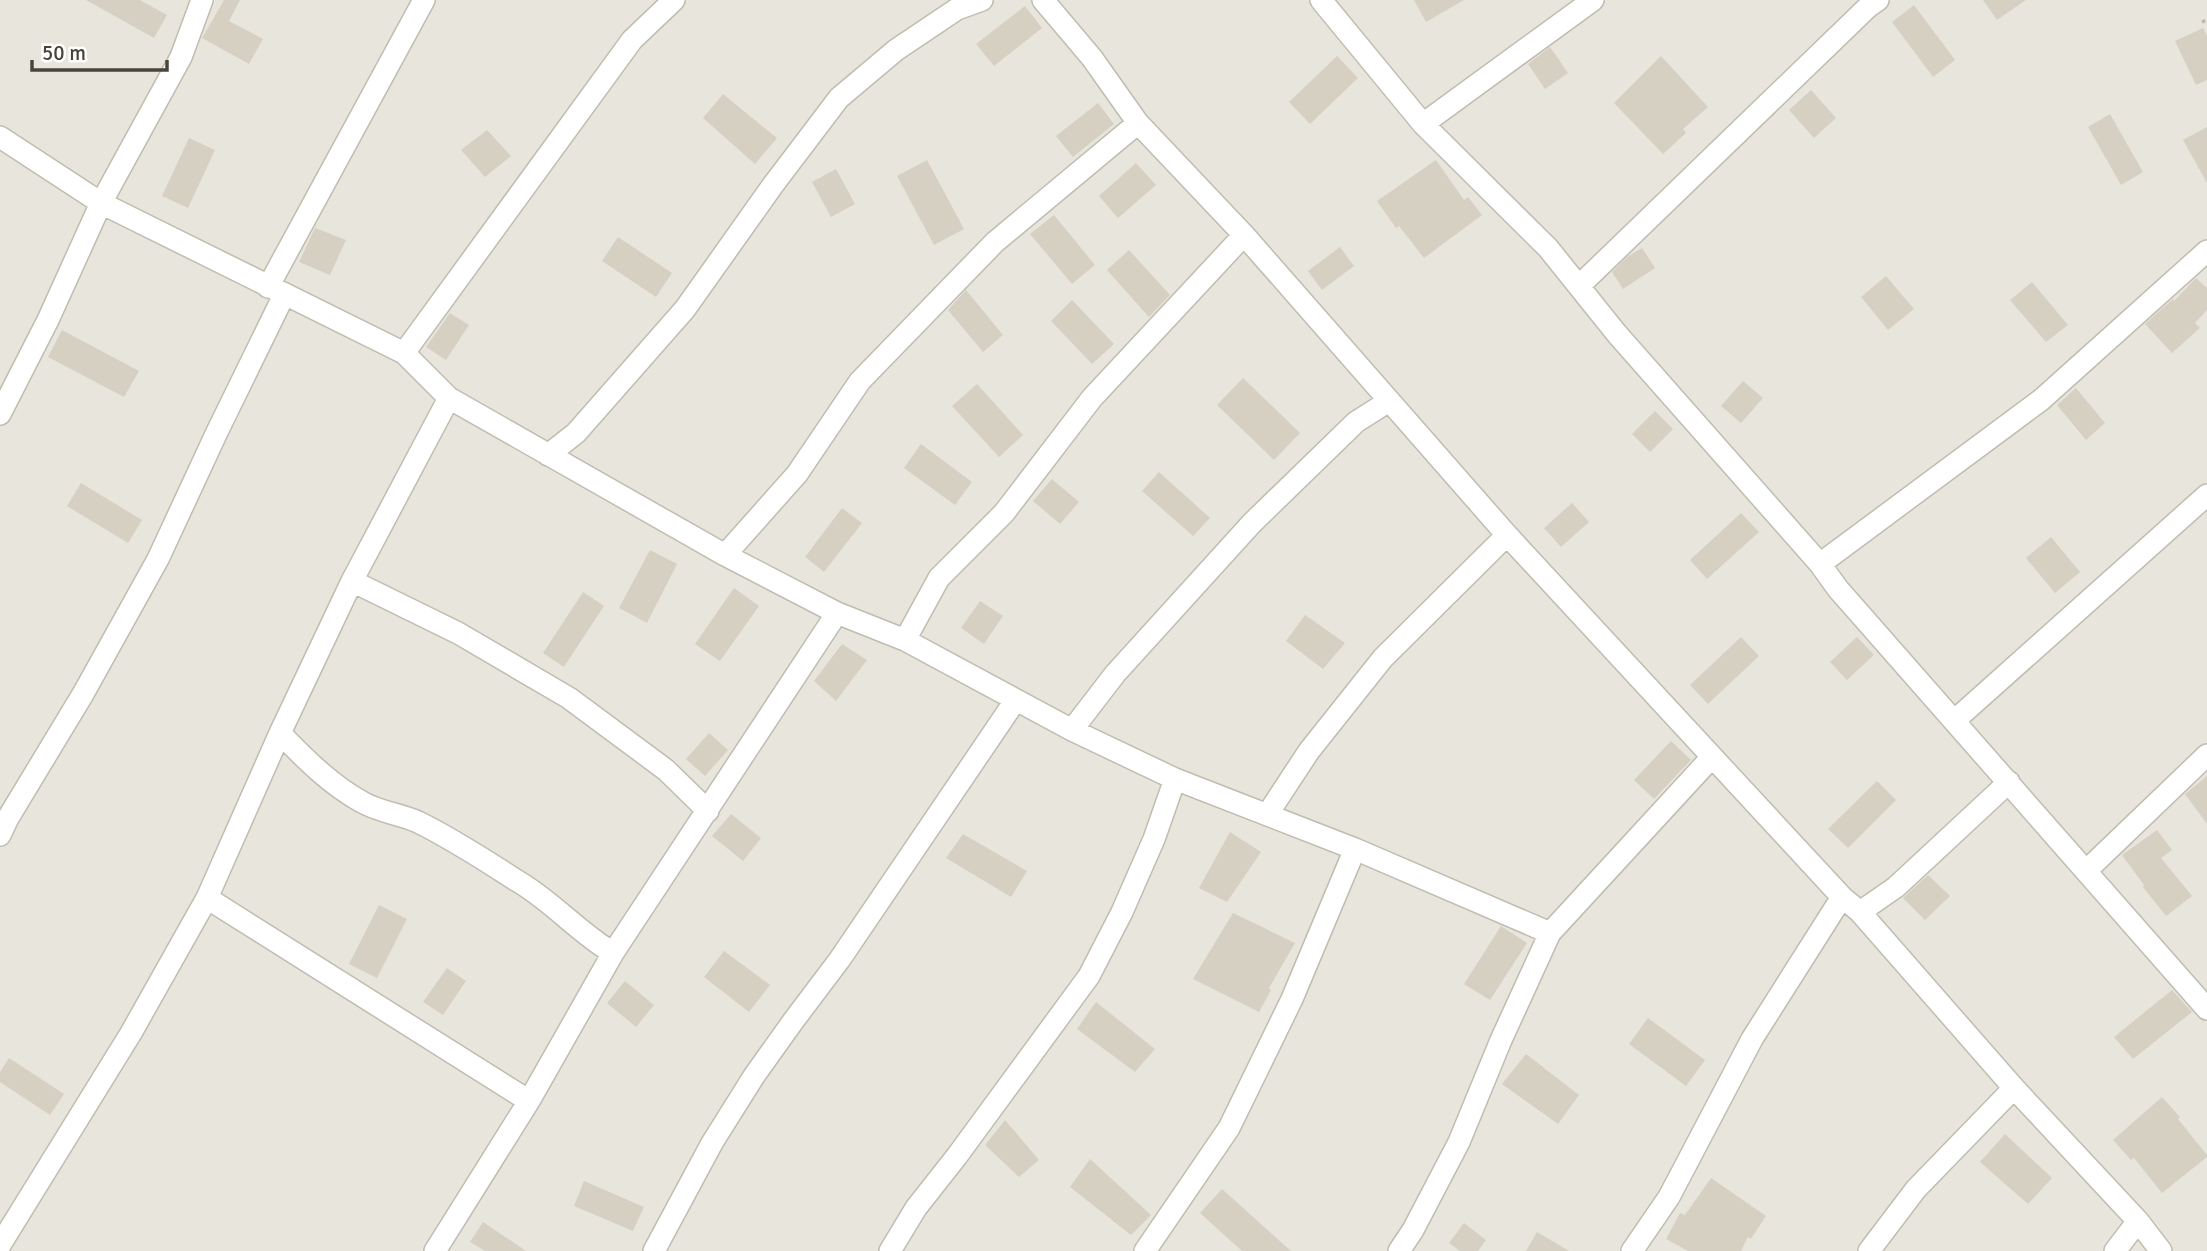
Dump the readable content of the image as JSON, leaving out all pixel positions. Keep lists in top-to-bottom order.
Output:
{
  "scale_bar": "50 m"
}
